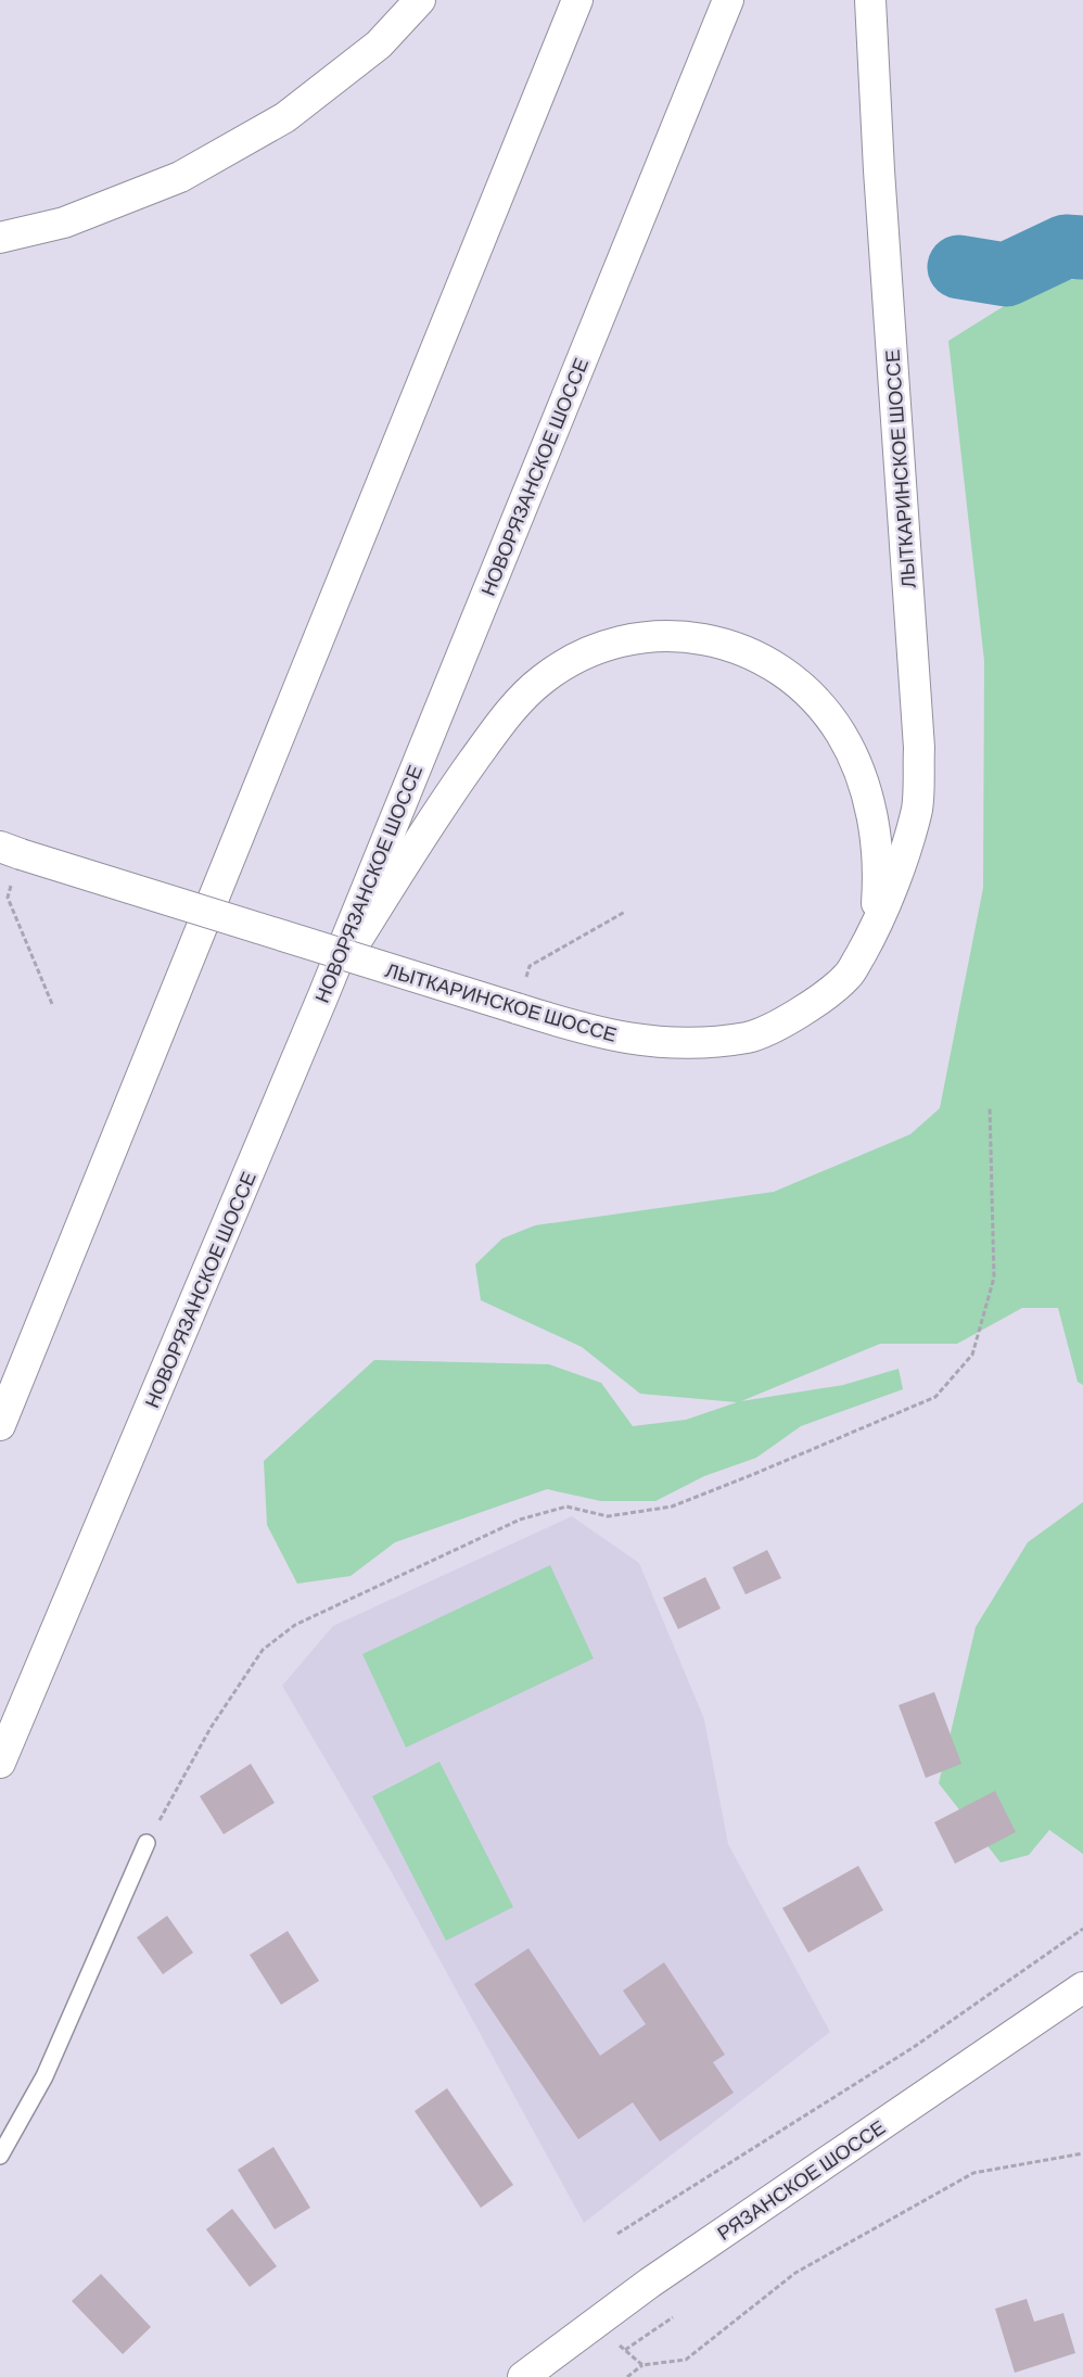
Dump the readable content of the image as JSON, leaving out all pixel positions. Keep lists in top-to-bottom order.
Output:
{
  "streets": {
    "main road": ["ЛЫТКАРИНСКОЕ ШОССЕ", "НОВОРЯЗАНСКОЕ ШОССЕ", "РЯЗАНСКОЕ ШОССЕ"]
  },
  "crossings": [
    ["ЛЫТКАРИНСКОЕ ШОССЕ", "НОВОРЯЗАНСКОЕ ШОССЕ"]
  ]
}
